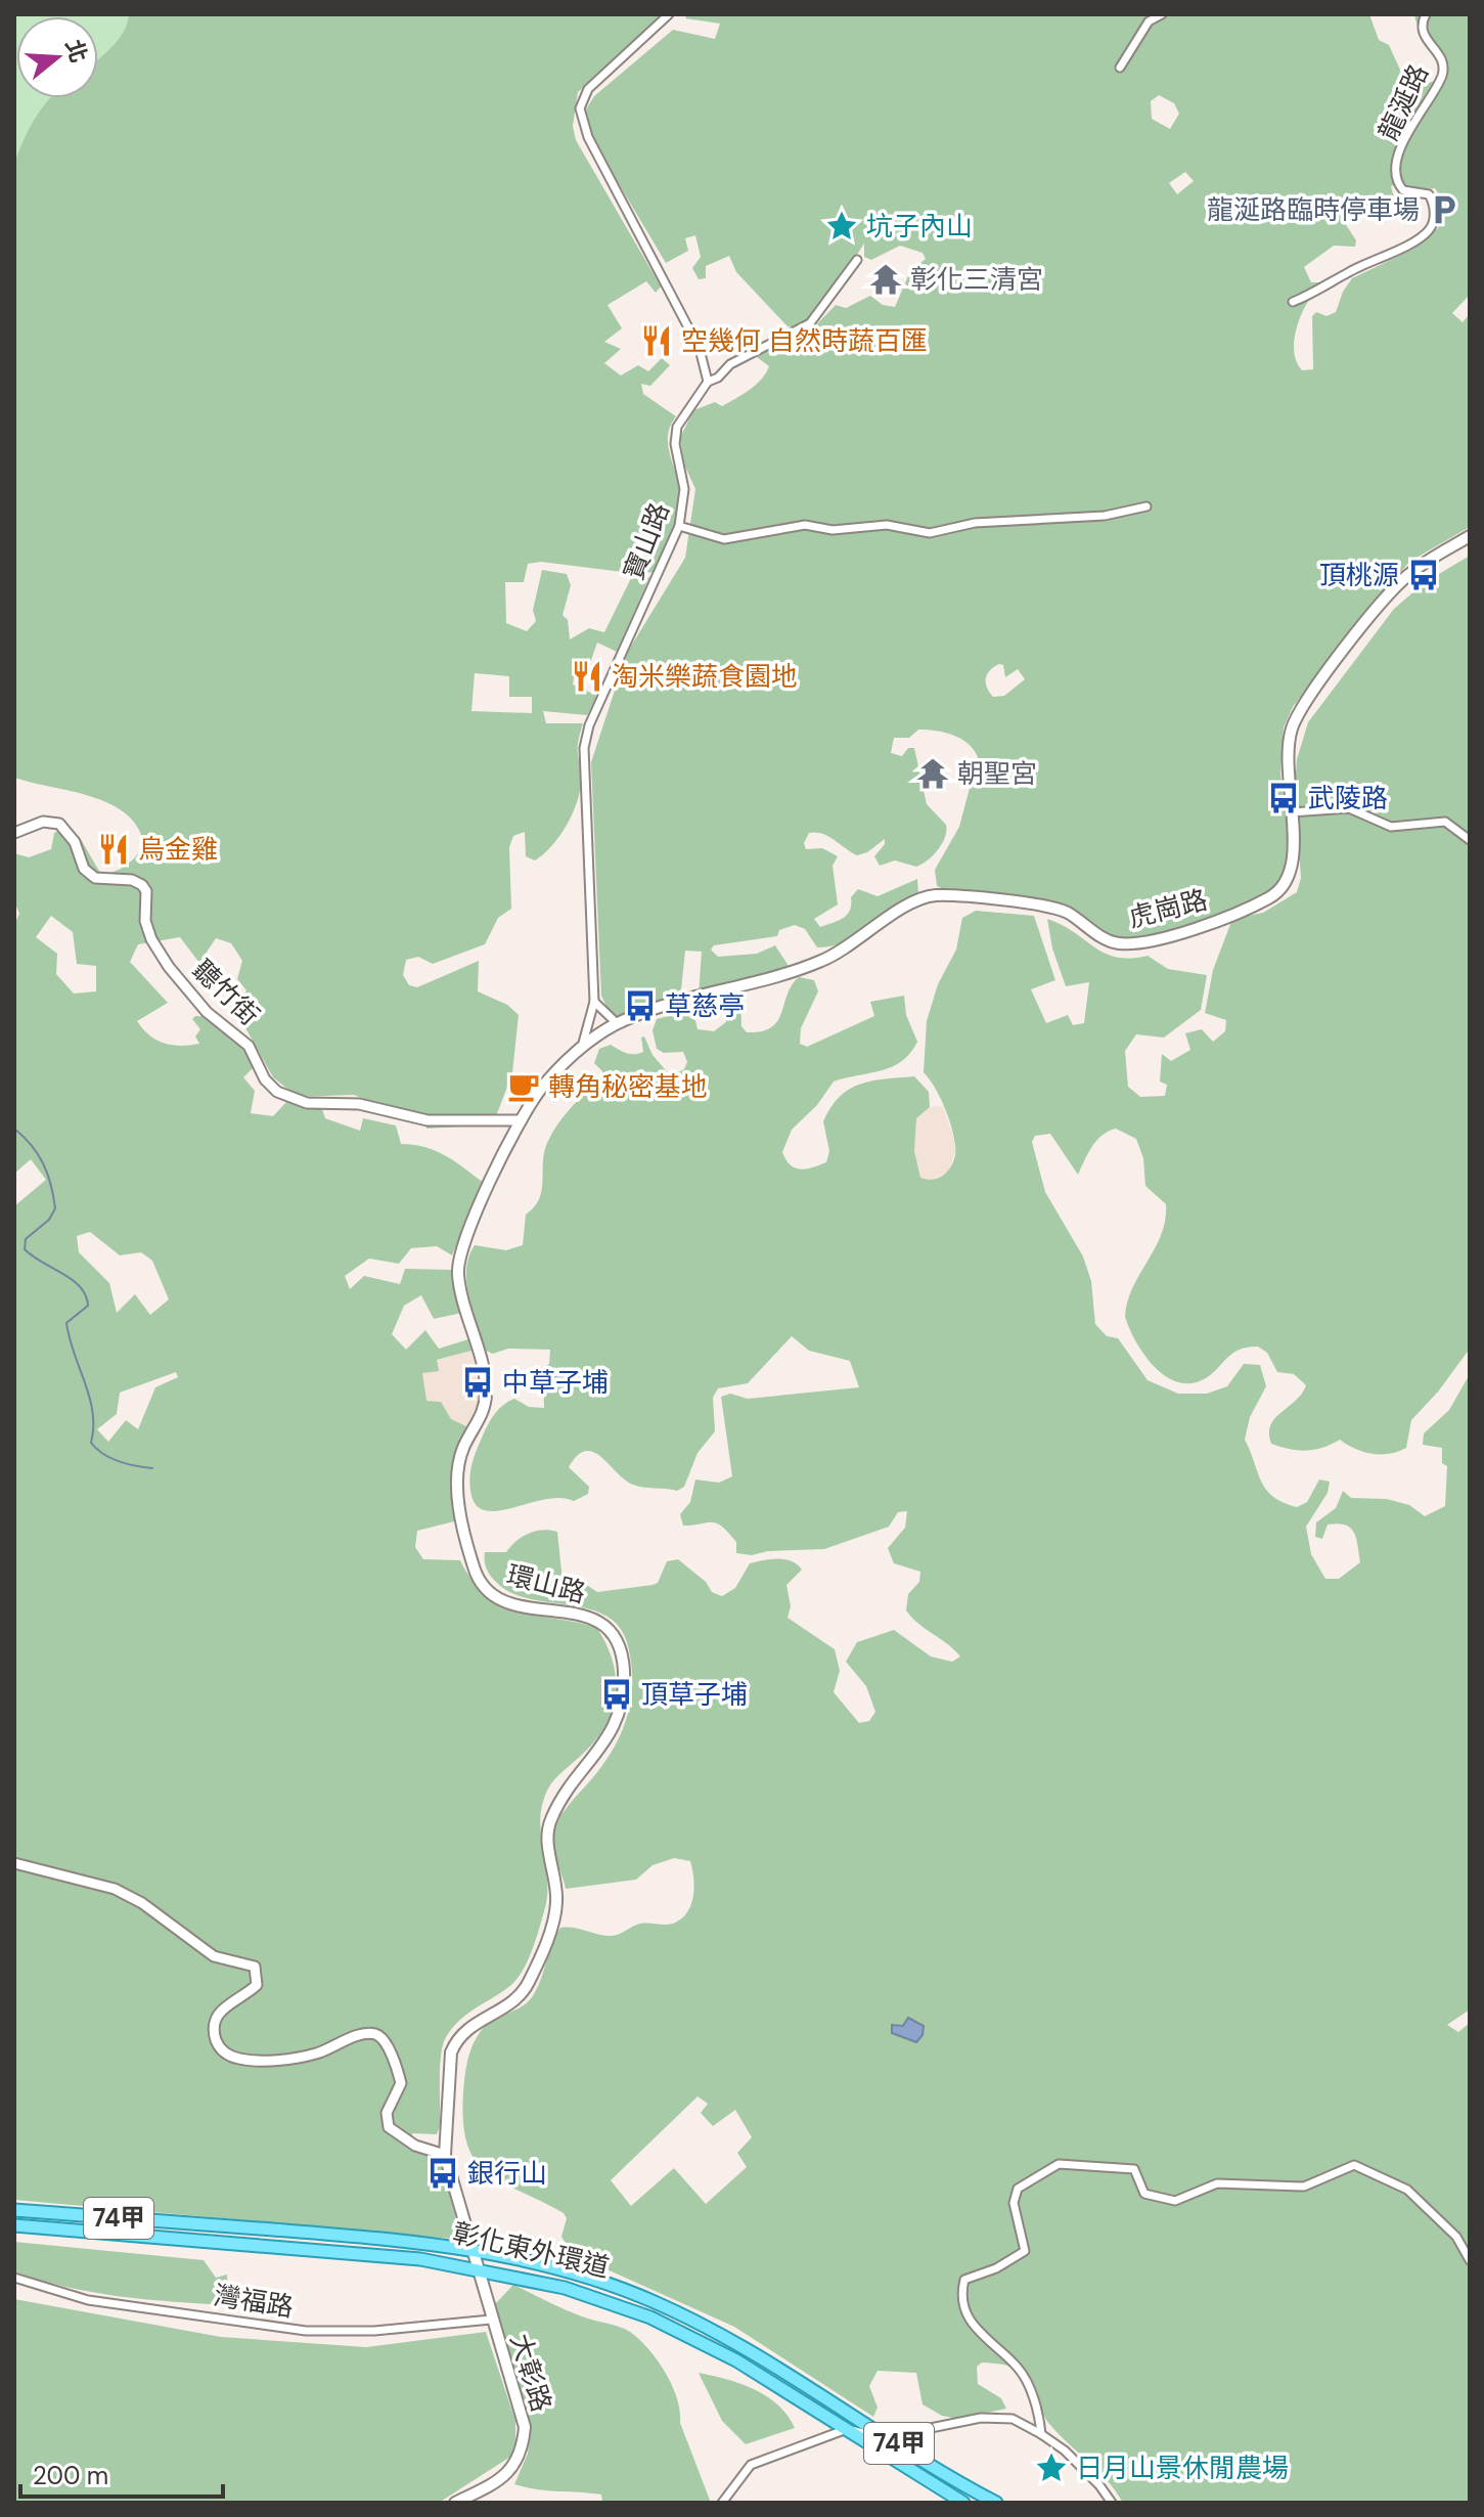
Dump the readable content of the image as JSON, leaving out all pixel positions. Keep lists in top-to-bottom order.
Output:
{
  "streets": {
    "main road": [
      "虎崗路",
      "環山路",
      "74甲",
      "彰化東外環道",
      "大彰路"
    ],
    "street": [
      "龍涎路",
      "寶山路",
      "聽竹街",
      "灣福路"
    ]
  },
  "crossings": [
    ["寶山路", "環山路"],
    ["虎崗路", "環山路"],
    ["聽竹街", "環山路"],
    ["環山路", "74甲"],
    ["環山路", "彰化東外環道"],
    ["環山路", "灣福路"],
    ["環山路", "大彰路"],
    ["74甲", "彰化東外環道"],
    ["灣福路", "大彰路"]
  ],
  "places": {
    "parking": ["龍涎路臨時停車場"],
    "place": ["坑子內山", "日月山景休閒農場"],
    "temple": ["彰化三清宮", "朝聖宮"],
    "restaurant": ["空幾何 自然時蔬百匯", "淘米樂蔬食園地", "烏金雞"],
    "bus stop": [
      "頂桃源",
      "武陵路",
      "草慈亭",
      "中草子埔",
      "頂草子埔",
      "銀行山"
    ],
    "cafe": ["轉角秘密基地"]
  },
  "scale_bar": "200 m",
  "north": "right"
}
